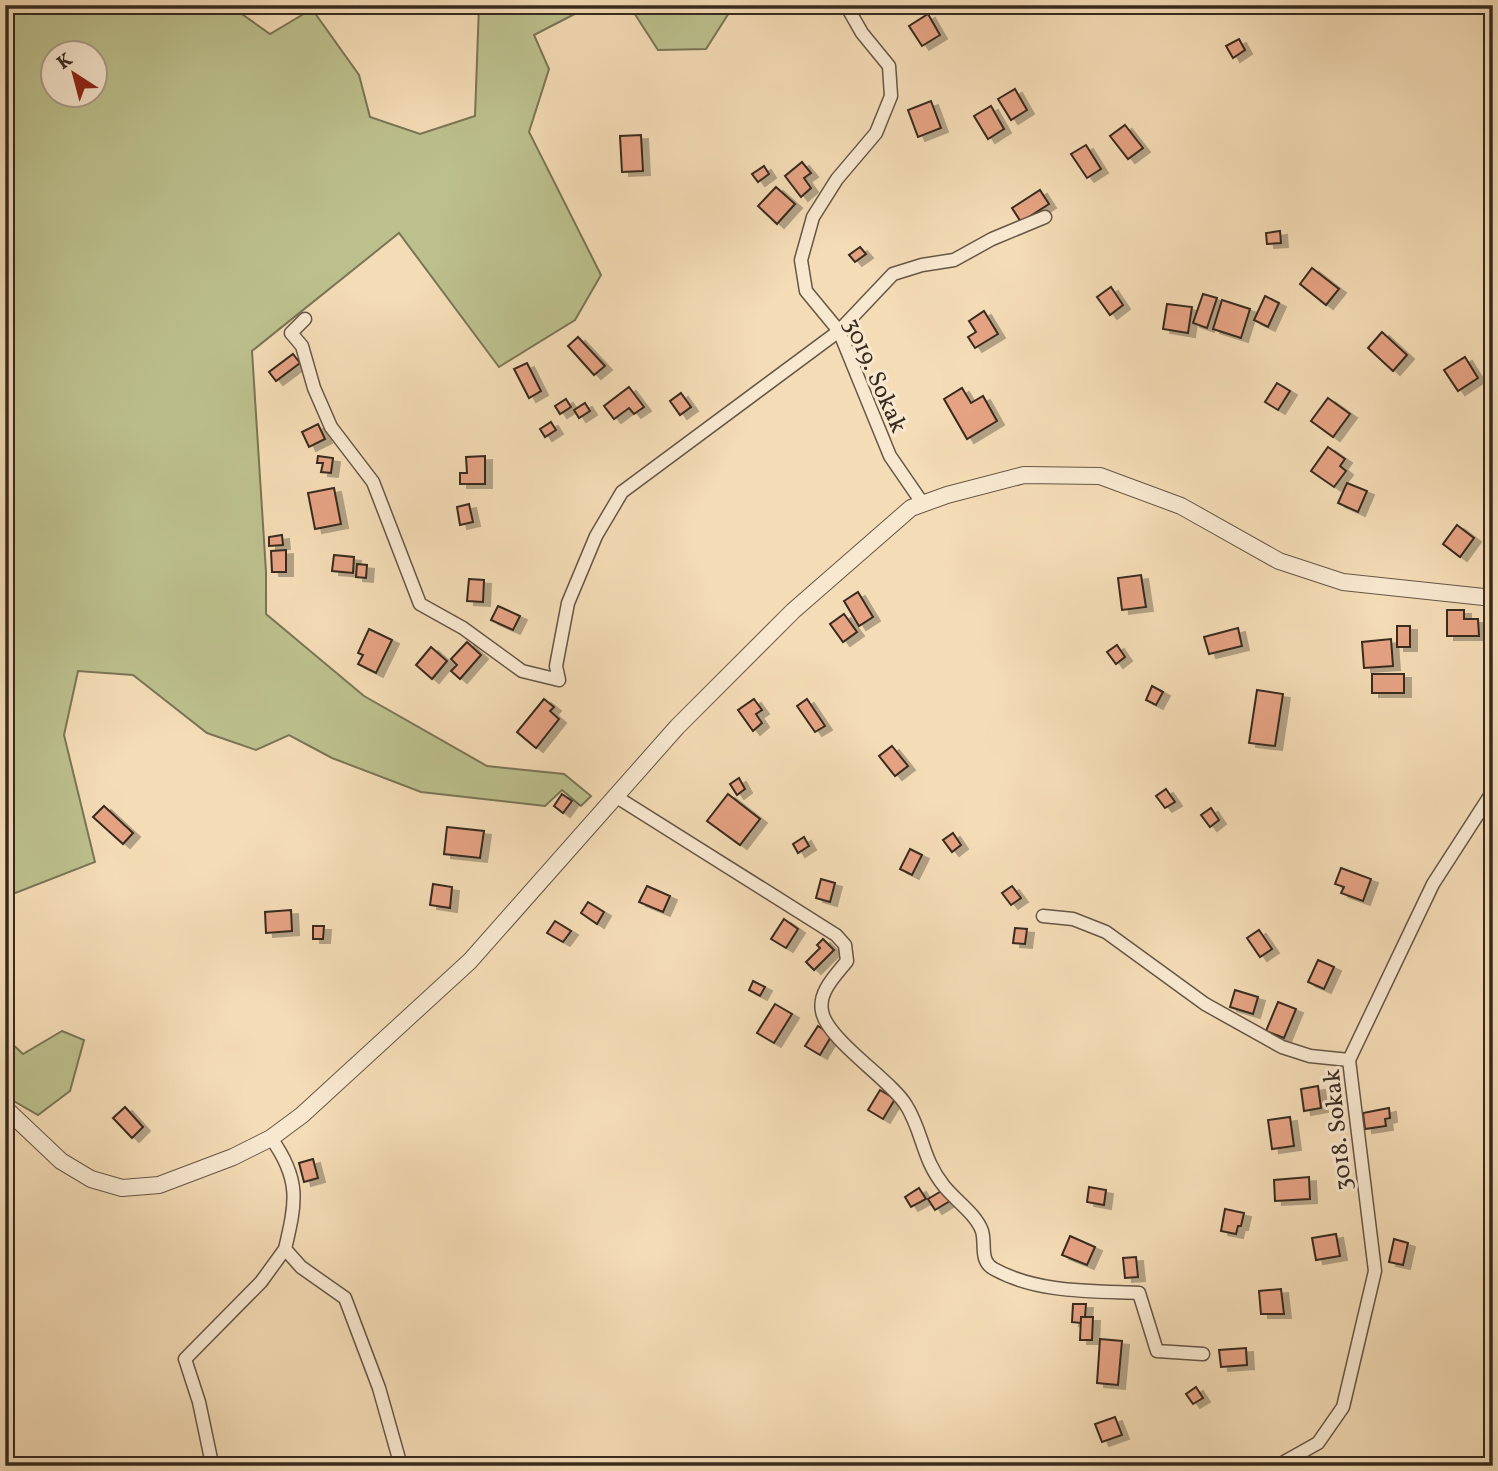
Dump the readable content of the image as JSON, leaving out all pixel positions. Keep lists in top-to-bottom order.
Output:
{
  "streets": {
    "street": ["3019. Sokak", "3018. Sokak"]
  },
  "north": "top left"
}
